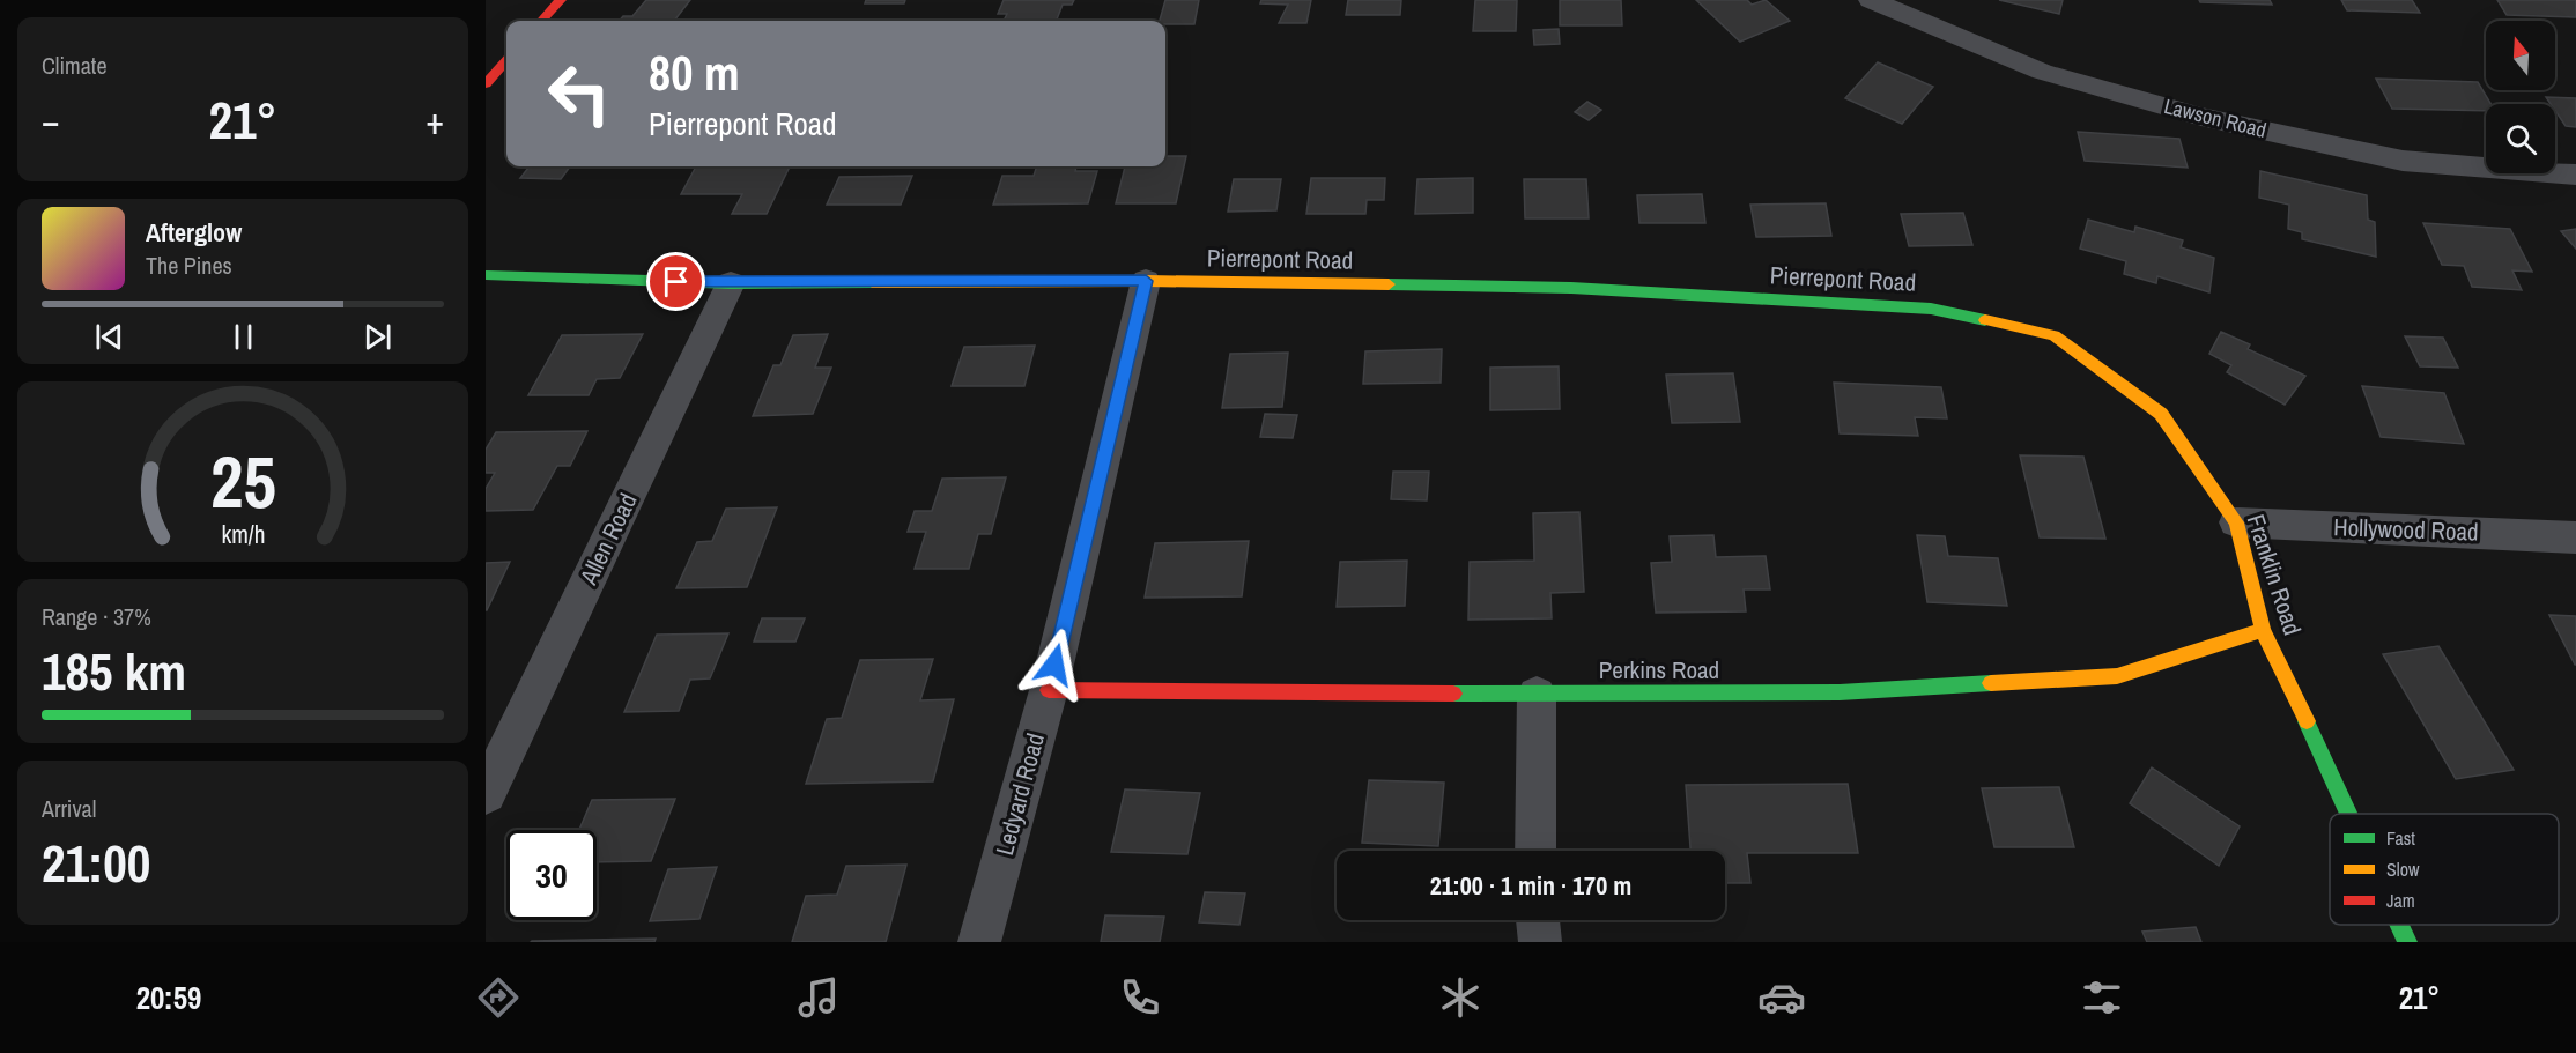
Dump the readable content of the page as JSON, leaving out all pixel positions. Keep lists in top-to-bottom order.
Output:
{
  "streets": {
    "street": [
      "Lawson Road",
      "Pierrepont Road",
      "Hollywood Road",
      "Allen Road",
      "Franklin Road",
      "Perkins Road",
      "Ledyard Road"
    ]
  },
  "crossings": [
    ["Pierrepont Road", "Allen Road"],
    ["Pierrepont Road", "Franklin Road"],
    ["Pierrepont Road", "Ledyard Road"],
    ["Hollywood Road", "Franklin Road"],
    ["Franklin Road", "Perkins Road"],
    ["Perkins Road", "Ledyard Road"]
  ],
  "legend": ["Fast", "Slow", "Jam"],
  "north": "top",
  "page": {
    "tile": [
      "Climate",
      ["Range · 37%", "185 km"],
      ["Arrival", "21:00"]
    ],
    "turn": ["80 m", "Pierrepont Road"],
    "heat": ["−", "21°", "+"],
    "song": ["Afterglow", "The Pines"],
    "limit": "30",
    "trip": "21:00 · 1 min · 170 m",
    "tabs": ["20:59", "21°"],
    "gauge": ["25", "km/h"]
  }
}
